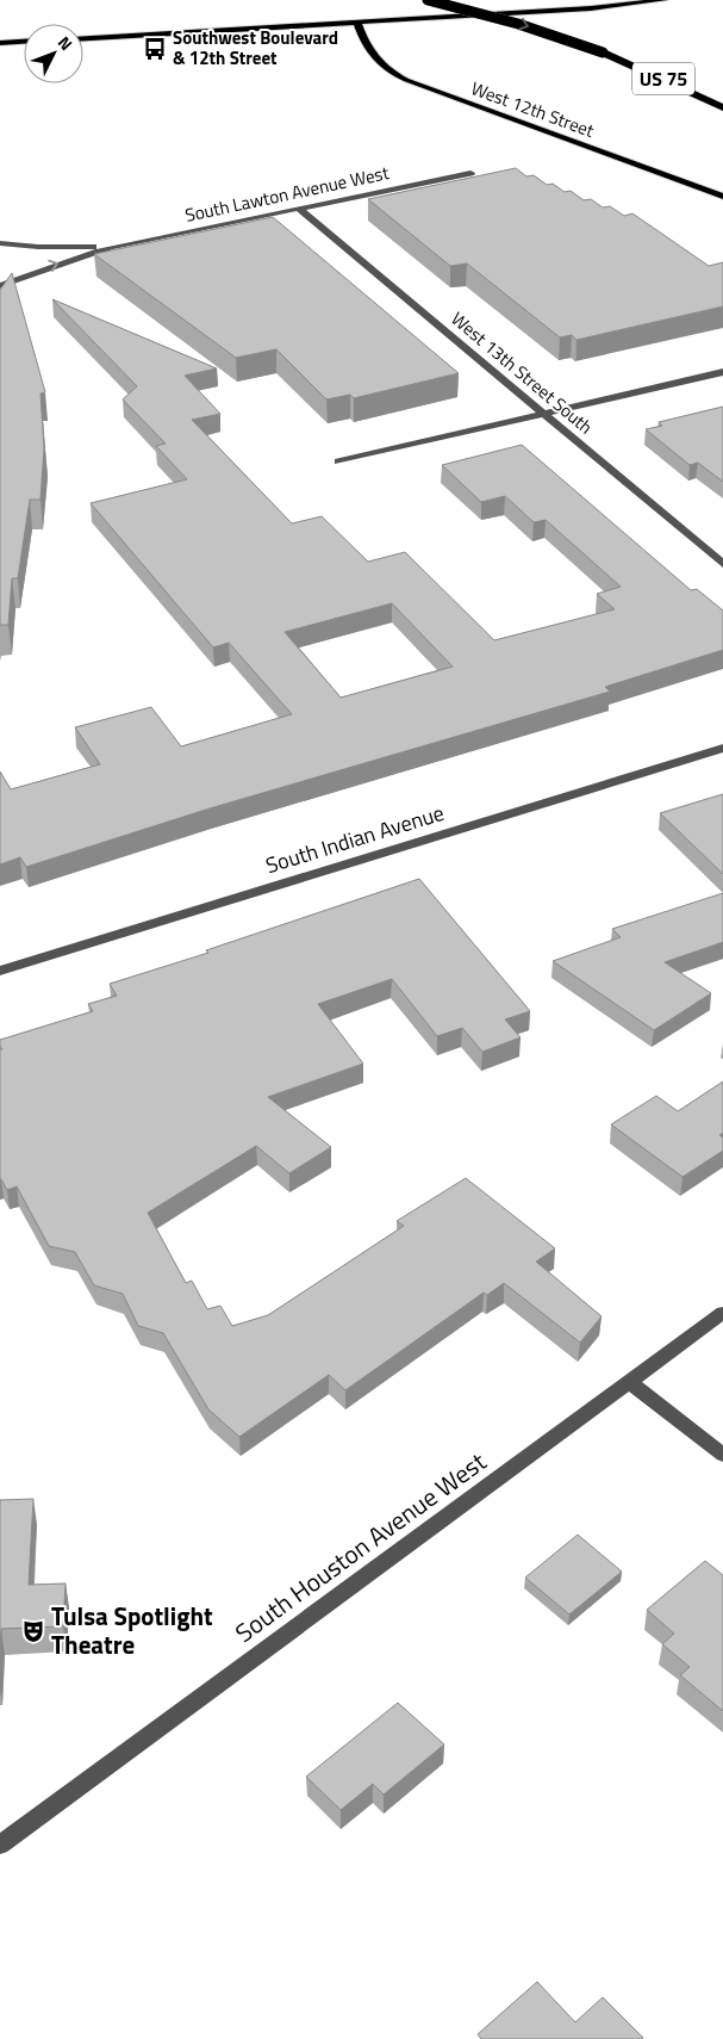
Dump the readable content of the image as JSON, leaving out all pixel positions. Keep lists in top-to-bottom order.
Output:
{
  "streets": {
    "highway": ["US 75"],
    "main road": ["West 12th Street"],
    "street": [
      "South Lawton Avenue West",
      "West 13th Street South",
      "South Indian Avenue",
      "South Houston Avenue West"
    ]
  },
  "crossings": [
    ["South Lawton Avenue West", "West 13th Street South"]
  ],
  "places": {
    "bus stop": ["Southwest Boulevard & 12th Street"],
    "theatre": ["Tulsa Spotlight Theatre"]
  },
  "north": "top right"
}
